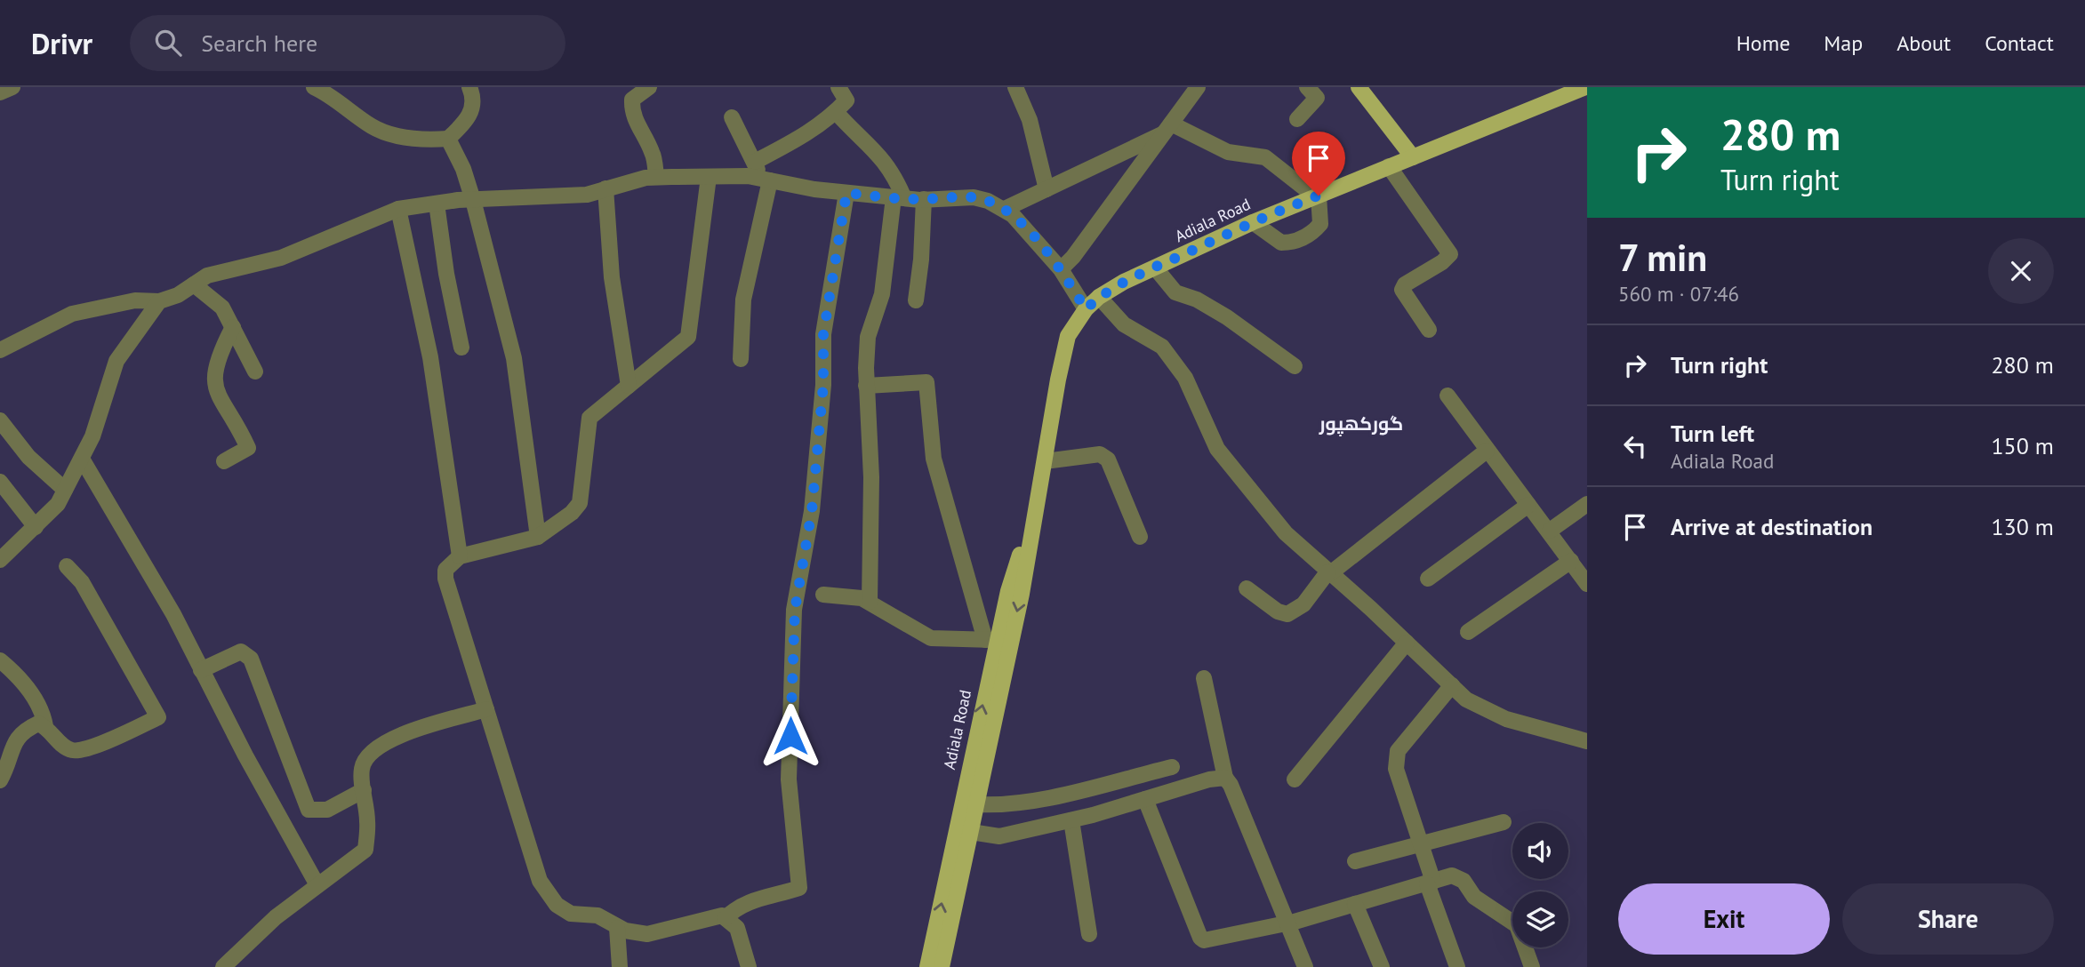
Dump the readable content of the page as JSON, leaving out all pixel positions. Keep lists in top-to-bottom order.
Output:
{
  "streets": {
    "main road": ["Adiala Road"]
  },
  "districts": ["گورکھپور"],
  "page": {
    "header": "Drivr",
    "search": "Search here",
    "nav": [
      "Home",
      "Map",
      "About",
      "Contact"
    ],
    "turn": ["280 m", "Turn right"],
    "heading": ["7 min", "560 m · 07:46"],
    "list": [
      {
        "name": "Turn right",
        "value": "280 m"
      },
      {
        "name": "Turn left",
        "note": "Adiala Road",
        "value": "150 m"
      },
      {
        "name": "Arrive at destination",
        "value": "130 m"
      }
    ],
    "buttons": ["Exit", "Share"]
  }
}
